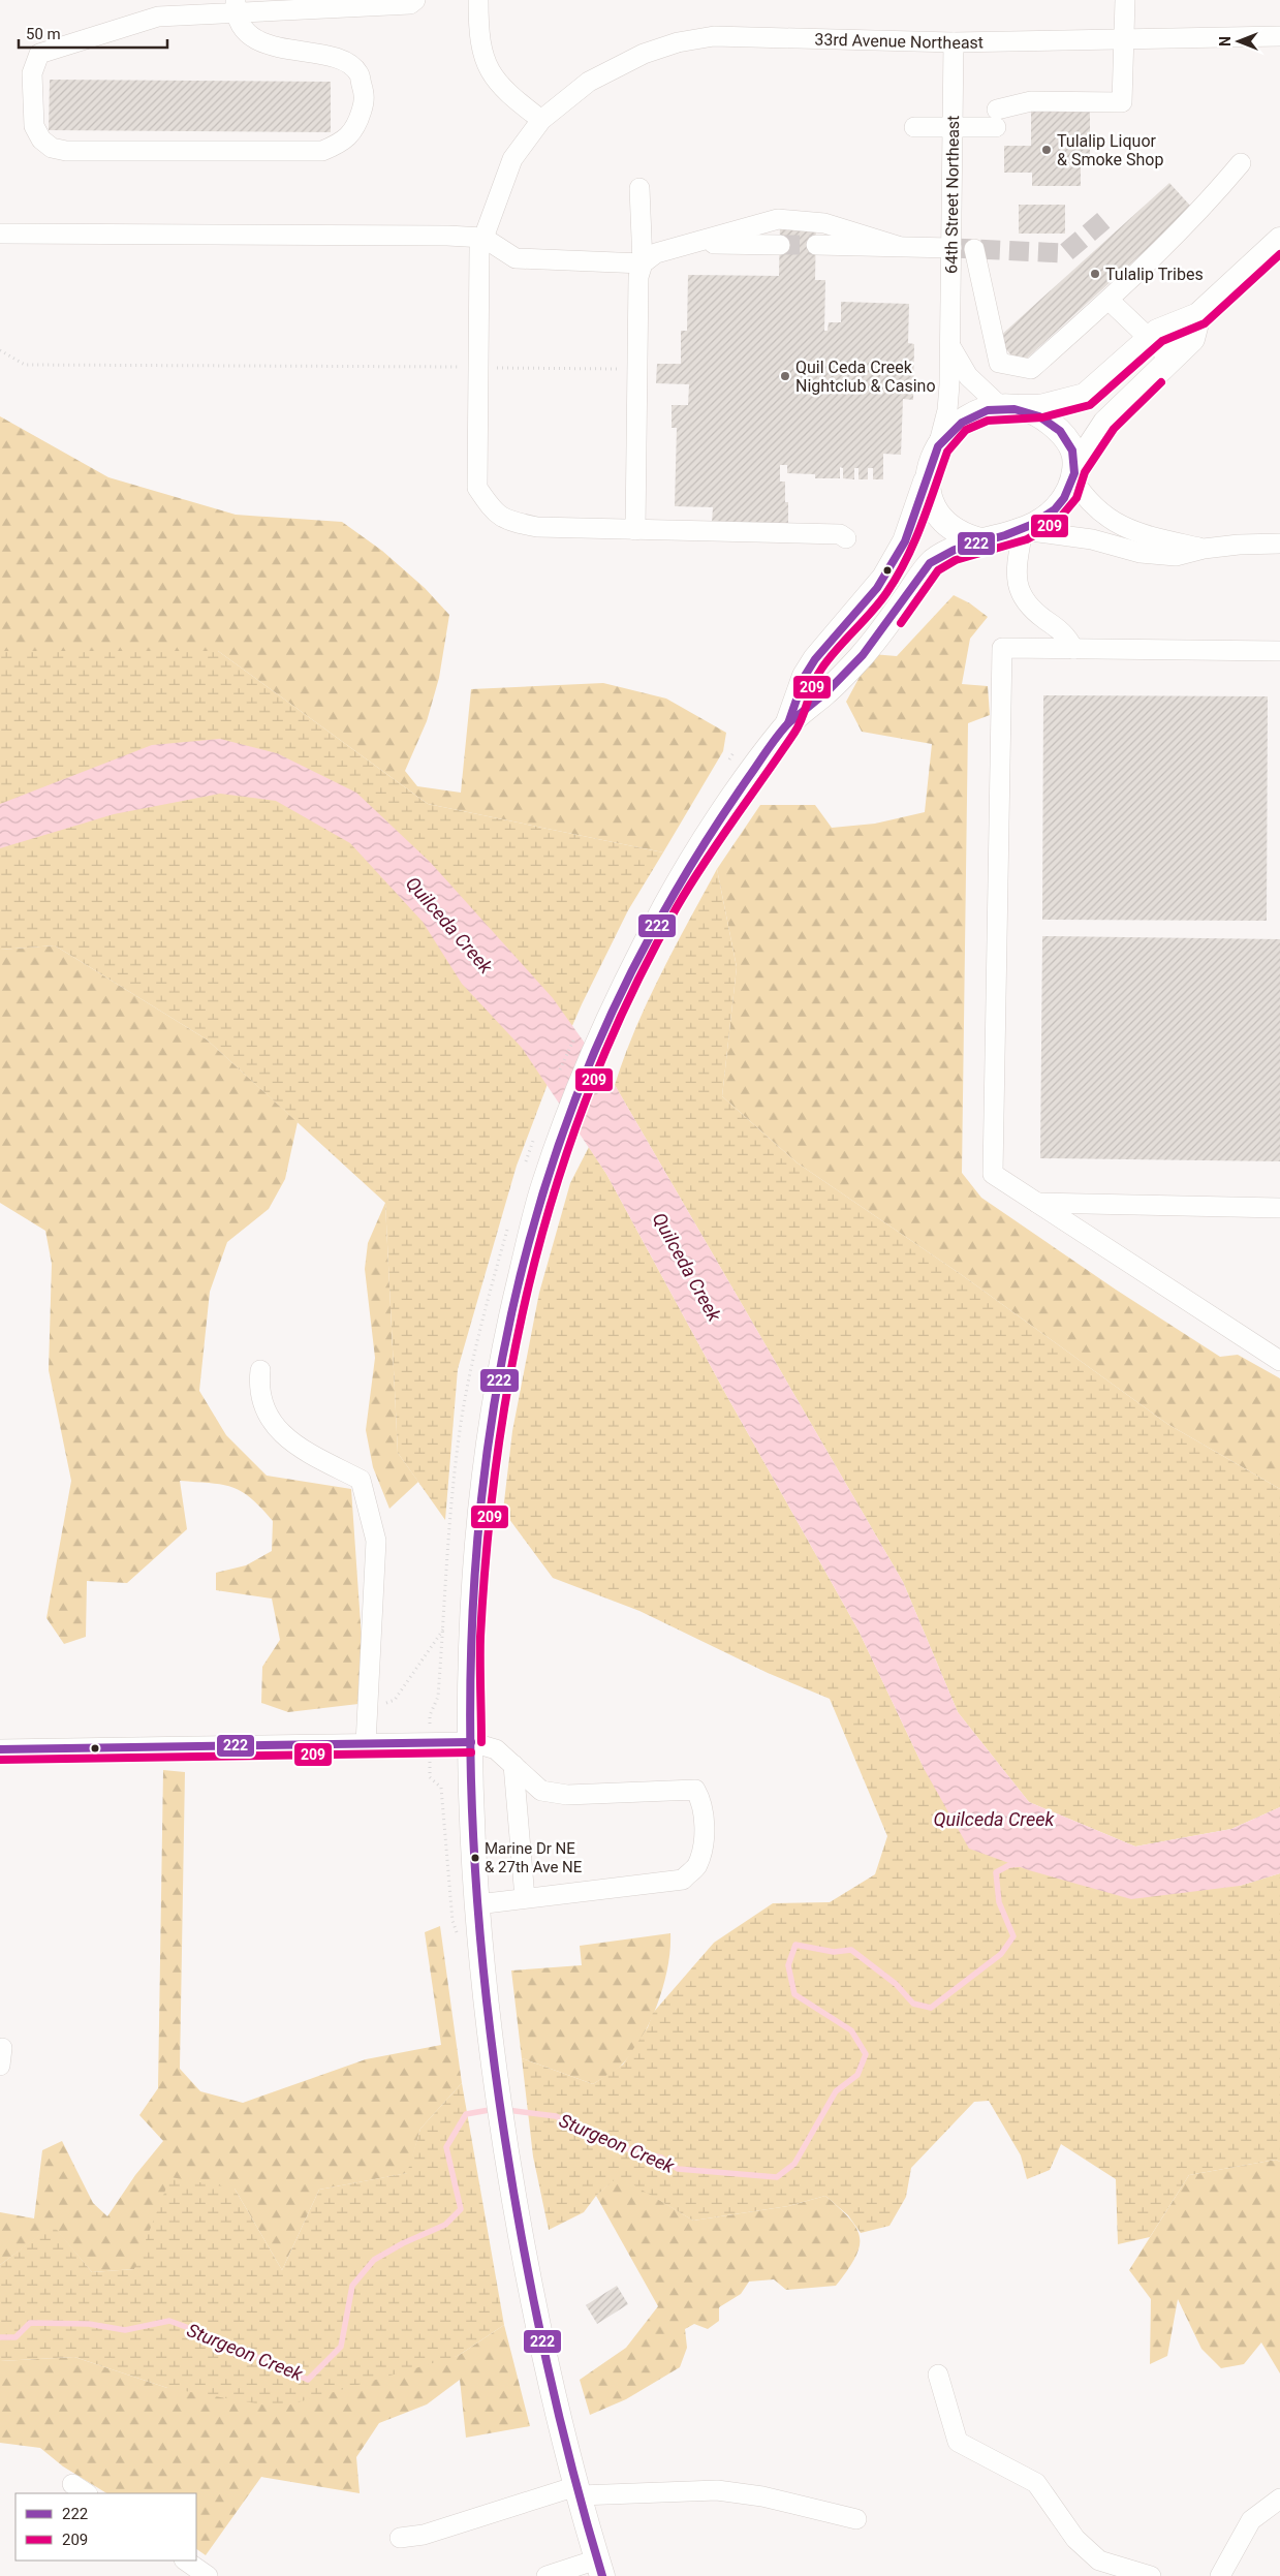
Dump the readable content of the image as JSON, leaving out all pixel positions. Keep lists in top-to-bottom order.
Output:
{
  "streets": {
    "street": ["33rd Avenue Northeast", "64th Street Northeast"]
  },
  "crossings": [
    ["33rd Avenue Northeast", "64th Street Northeast"]
  ],
  "water": ["Quilceda Creek", "Sturgeon Creek"],
  "places": [
    "Tulalip Liquor & Smoke Shop",
    "Tulalip Tribes",
    "Quil Ceda Creek Nightclub & Casino",
    "Marine Dr NE & 27th Ave NE"
  ],
  "lines": ["transit line 209", "transit line 222"],
  "legend": ["222", "209"],
  "scale_bar": "50 m",
  "north": "left"
}
